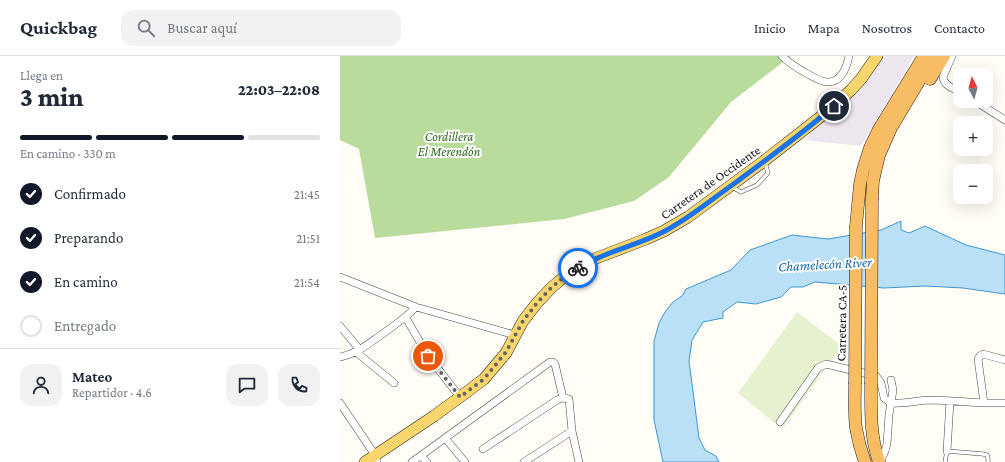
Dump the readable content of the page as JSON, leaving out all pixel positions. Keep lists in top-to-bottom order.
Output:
{
  "streets": {
    "highway": ["Carretera CA-5"],
    "main road": ["Carretera de Occidente"]
  },
  "water": ["Chamelecón River"],
  "parks": ["Cordillera El Merendón"],
  "north": "top",
  "page": {
    "header": "Quickbag",
    "search": "Buscar aquí",
    "nav": [
      "Inicio",
      "Mapa",
      "Nosotros",
      "Contacto"
    ],
    "heading": ["3 min", "Llega en", "22:03–22:08"],
    "panel": ["Mateo", "Repartidor · 4.6"],
    "map_buttons": ["+", "−"],
    "bar": "En camino · 330 m",
    "list": [
      ["Confirmado", "21:45"],
      ["Preparando", "21:51"],
      ["En camino", "21:54"],
      "Entregado"
    ]
  }
}
